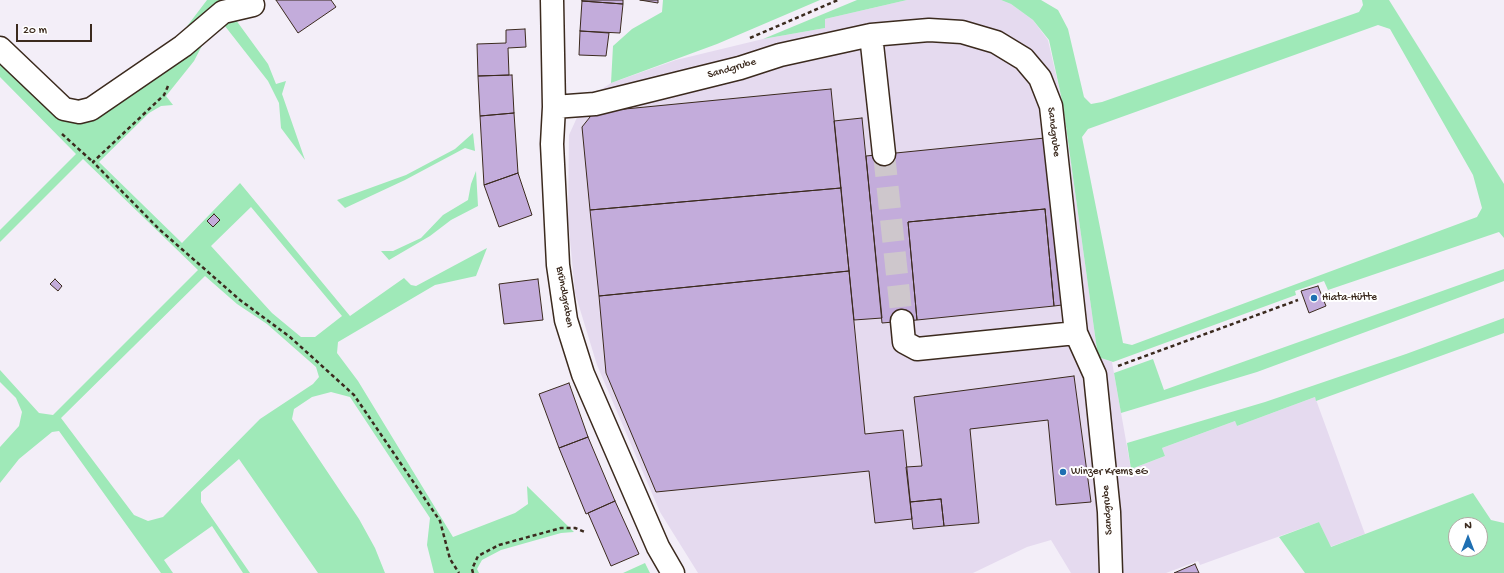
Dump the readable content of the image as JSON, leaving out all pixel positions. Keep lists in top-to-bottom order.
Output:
{
  "streets": {
    "street": ["Sandgrube", "Bründlgraben"]
  },
  "crossings": [
    ["Sandgrube", "Bründlgraben"]
  ],
  "places": ["Hiata-Hütte", "Winzer Krems eG"],
  "scale_bar": "20 m",
  "north": "top"
}
